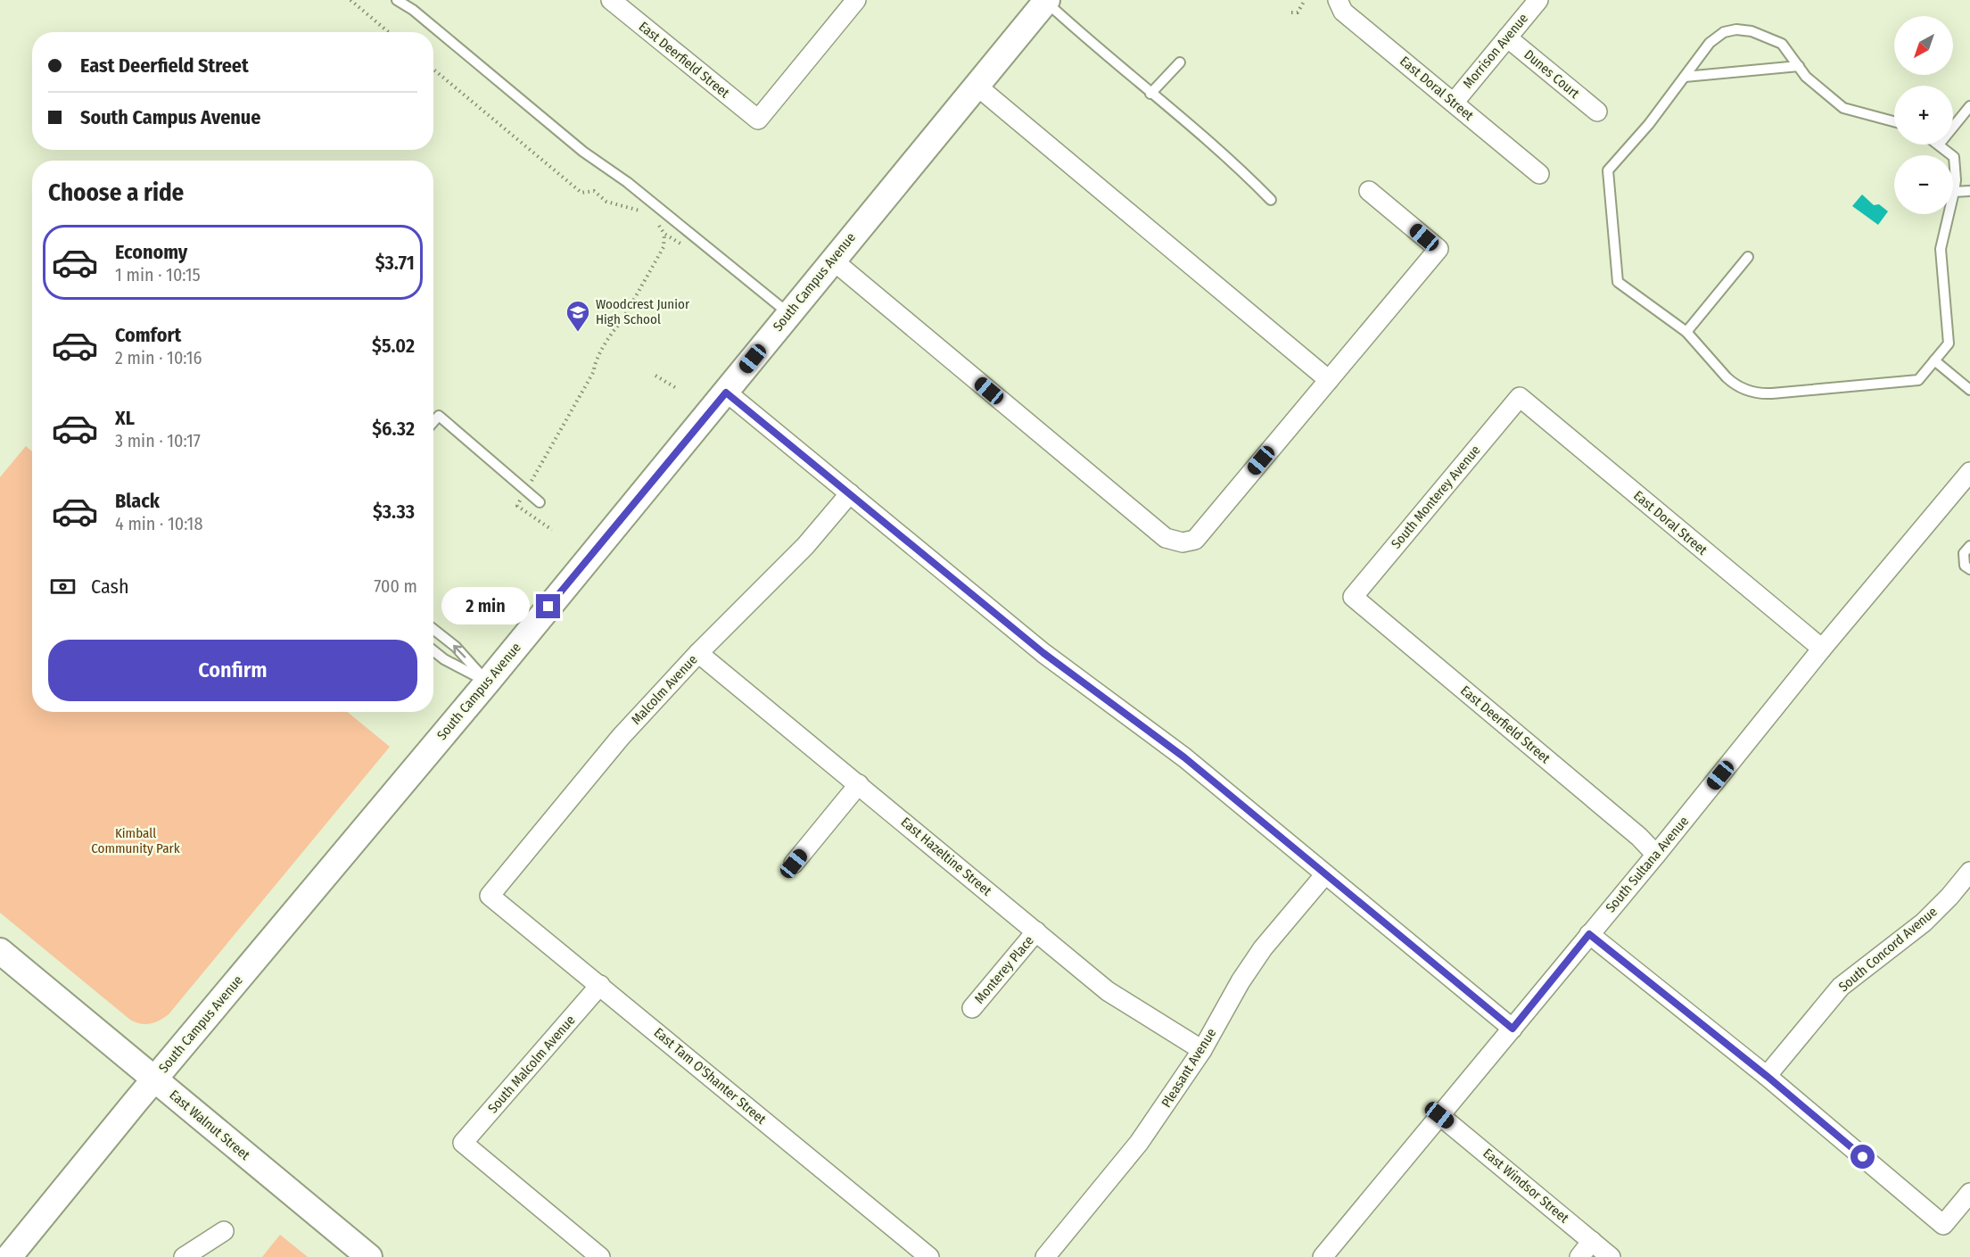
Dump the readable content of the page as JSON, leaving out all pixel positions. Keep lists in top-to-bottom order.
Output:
{
  "streets": {
    "street": [
      "Morrison Avenue",
      "East Deerfield Street",
      "Dunes Court",
      "East Doral Street",
      "South Campus Avenue",
      "South Monterey Avenue",
      "Malcolm Avenue",
      "East Hazeltine Street",
      "South Sultana Avenue",
      "South Concord Avenue",
      "Monterey Place",
      "South Malcolm Avenue",
      "Pleasant Avenue",
      "East Tam O'Shanter Street",
      "East Walnut Street",
      "East Windsor Street"
    ]
  },
  "crossings": [
    ["Morrison Avenue", "Dunes Court"],
    ["Morrison Avenue", "East Doral Street"],
    ["East Deerfield Street", "South Monterey Avenue"],
    ["East Deerfield Street", "South Sultana Avenue"],
    ["East Doral Street", "South Monterey Avenue"],
    ["East Doral Street", "South Sultana Avenue"],
    ["South Campus Avenue", "East Walnut Street"],
    ["Malcolm Avenue", "East Hazeltine Street"],
    ["Malcolm Avenue", "East Tam O'Shanter Street"],
    ["East Hazeltine Street", "Monterey Place"],
    ["East Hazeltine Street", "Pleasant Avenue"],
    ["South Sultana Avenue", "East Windsor Street"],
    ["South Malcolm Avenue", "East Tam O'Shanter Street"]
  ],
  "parks": ["Kimball Community Park"],
  "places": {
    "school or university": ["Woodcrest Junior High School"]
  },
  "north": "bottom left",
  "page": {
    "map_buttons": ["+", "−"],
    "banner": ["East Deerfield Street", "South Campus Avenue"],
    "heading": "Choose a ride",
    "list": [
      {
        "name": "Economy",
        "note": "1 min · 10:15",
        "value": "$3.71"
      },
      {
        "name": "Comfort",
        "note": "2 min · 10:16",
        "value": "$5.02"
      },
      {
        "name": "XL",
        "note": "3 min · 10:17",
        "value": "$6.32"
      },
      {
        "name": "Black",
        "note": "4 min · 10:18",
        "value": "$3.33"
      }
    ],
    "pay": ["Cash", "700 m"],
    "bubble": "2 min",
    "buttons": "Confirm"
  }
}
